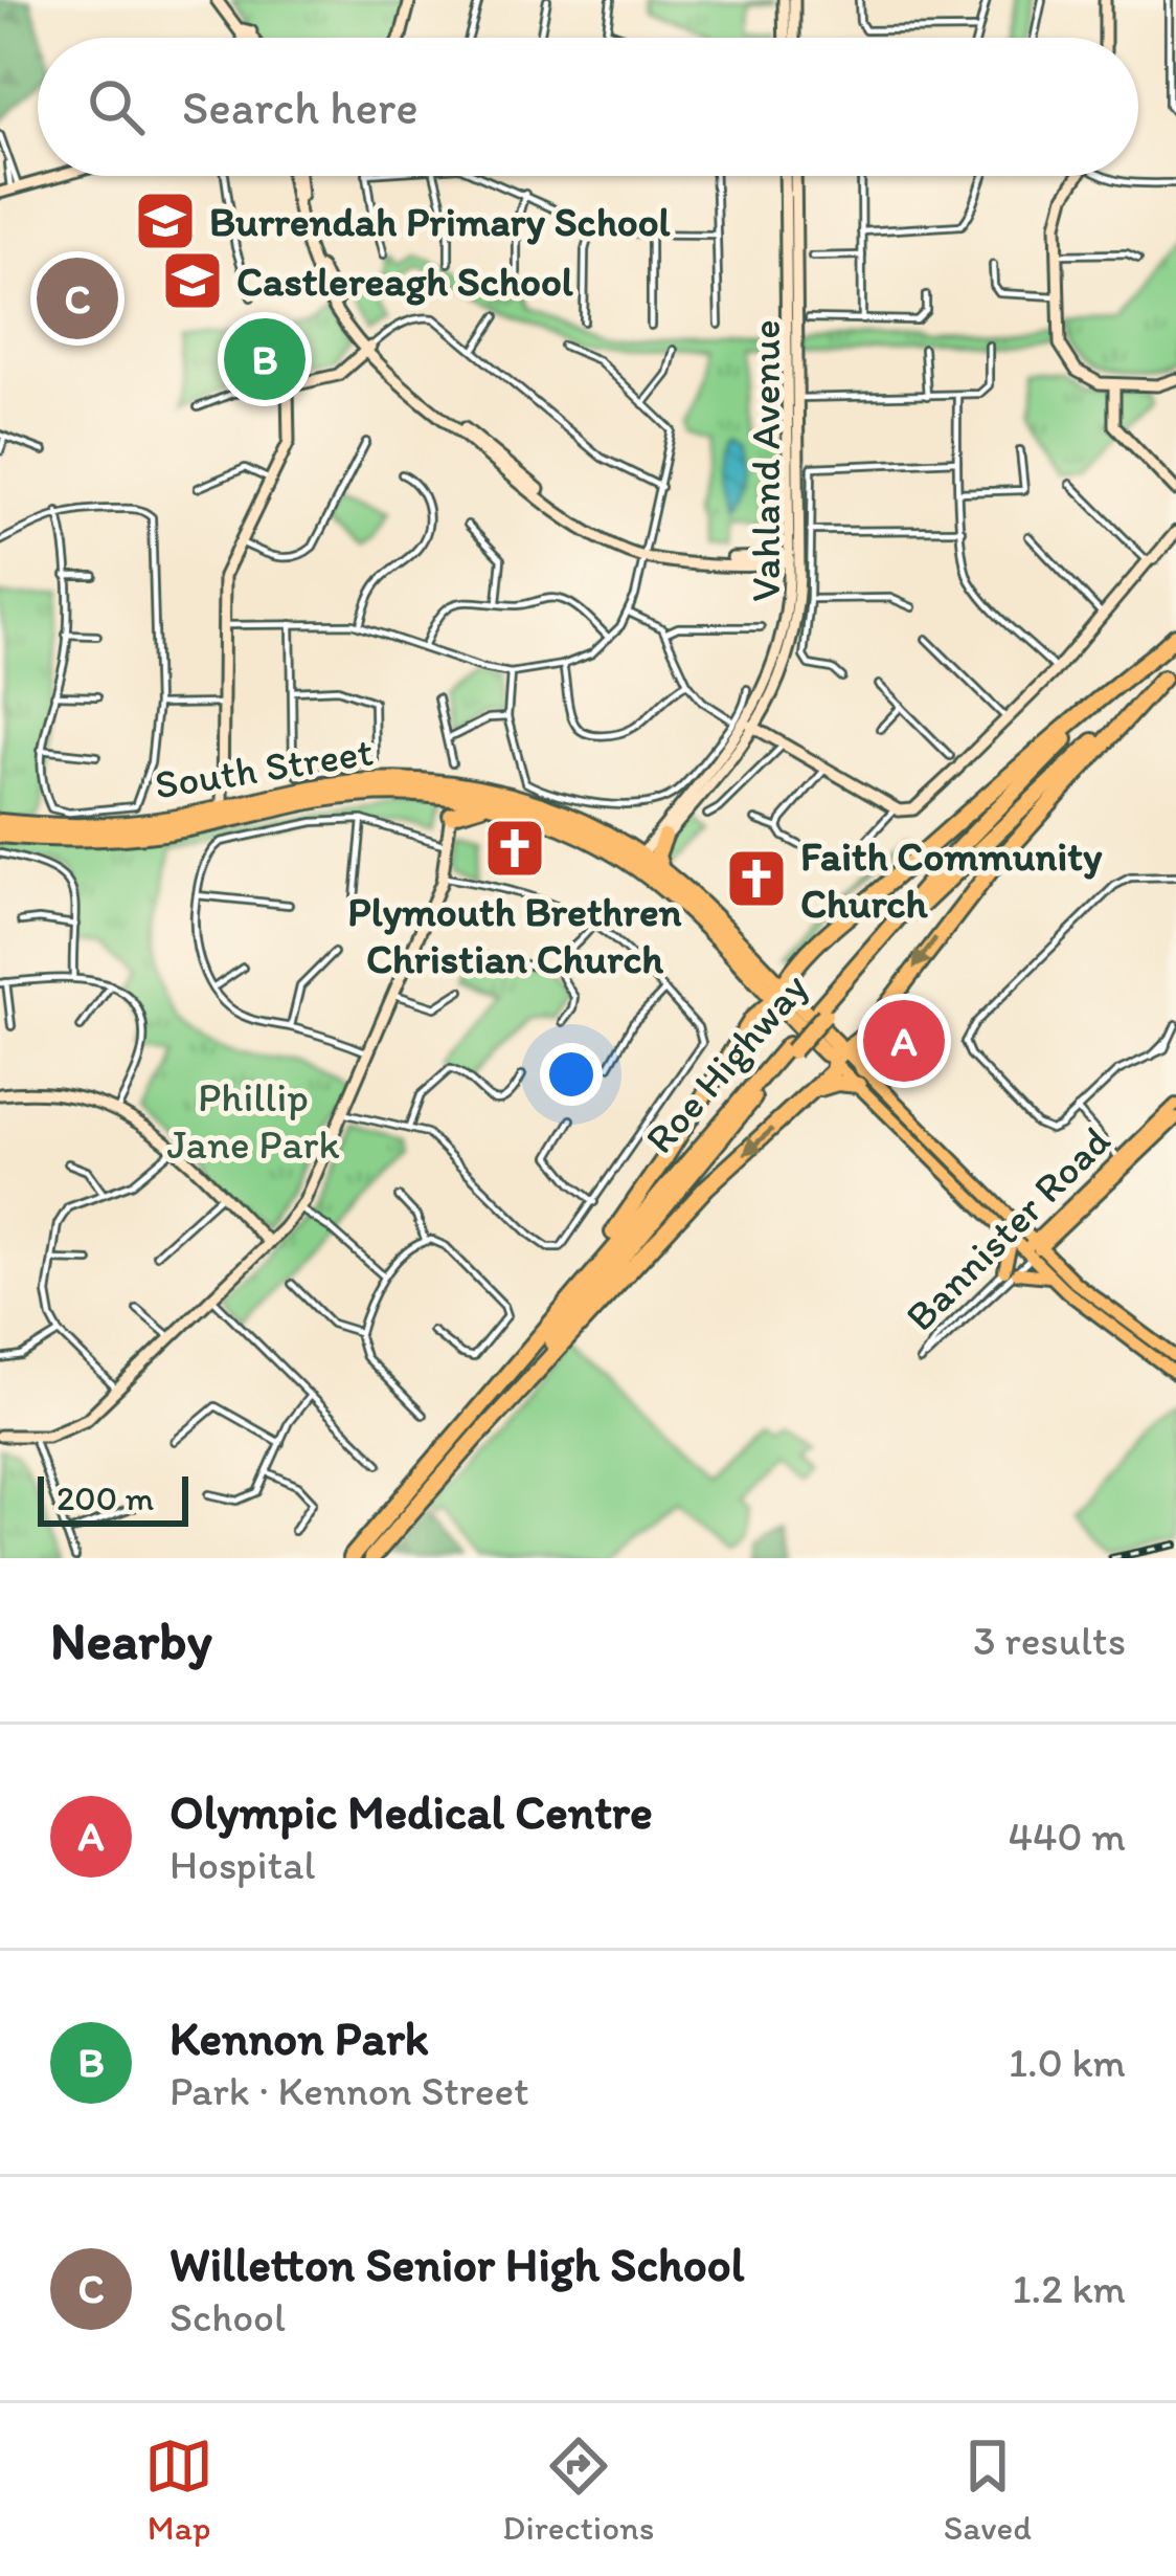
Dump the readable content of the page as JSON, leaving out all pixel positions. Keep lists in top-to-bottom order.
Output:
{
  "streets": {
    "highway": ["South Street", "Roe Highway"],
    "main road": ["Vahland Avenue", "Bannister Road"]
  },
  "crossings": [
    ["Vahland Avenue", "South Street"],
    ["South Street", "Bannister Road"]
  ],
  "parks": ["Phillip Jane Park"],
  "places": {
    "school or university": ["Burrendah Primary School", "Castlereagh School"],
    "church": ["Plymouth Brethren Christian Church", "Faith Community Church"]
  },
  "scale_bar": "200 m",
  "page": {
    "search": "Search here",
    "pins": ["C", "B", "A"],
    "scale": "200 m",
    "heading": ["Nearby", "3 results"],
    "list": [
      {
        "mark": "A",
        "name": "Olympic Medical Centre",
        "note": "Hospital",
        "value": "440 m"
      },
      {
        "mark": "B",
        "name": "Kennon Park",
        "note": "Park · Kennon Street",
        "value": "1.0 km"
      },
      {
        "mark": "C",
        "name": "Willetton Senior High School",
        "note": "School",
        "value": "1.2 km"
      }
    ],
    "nav": ["Map", "Directions", "Saved"]
  }
}
